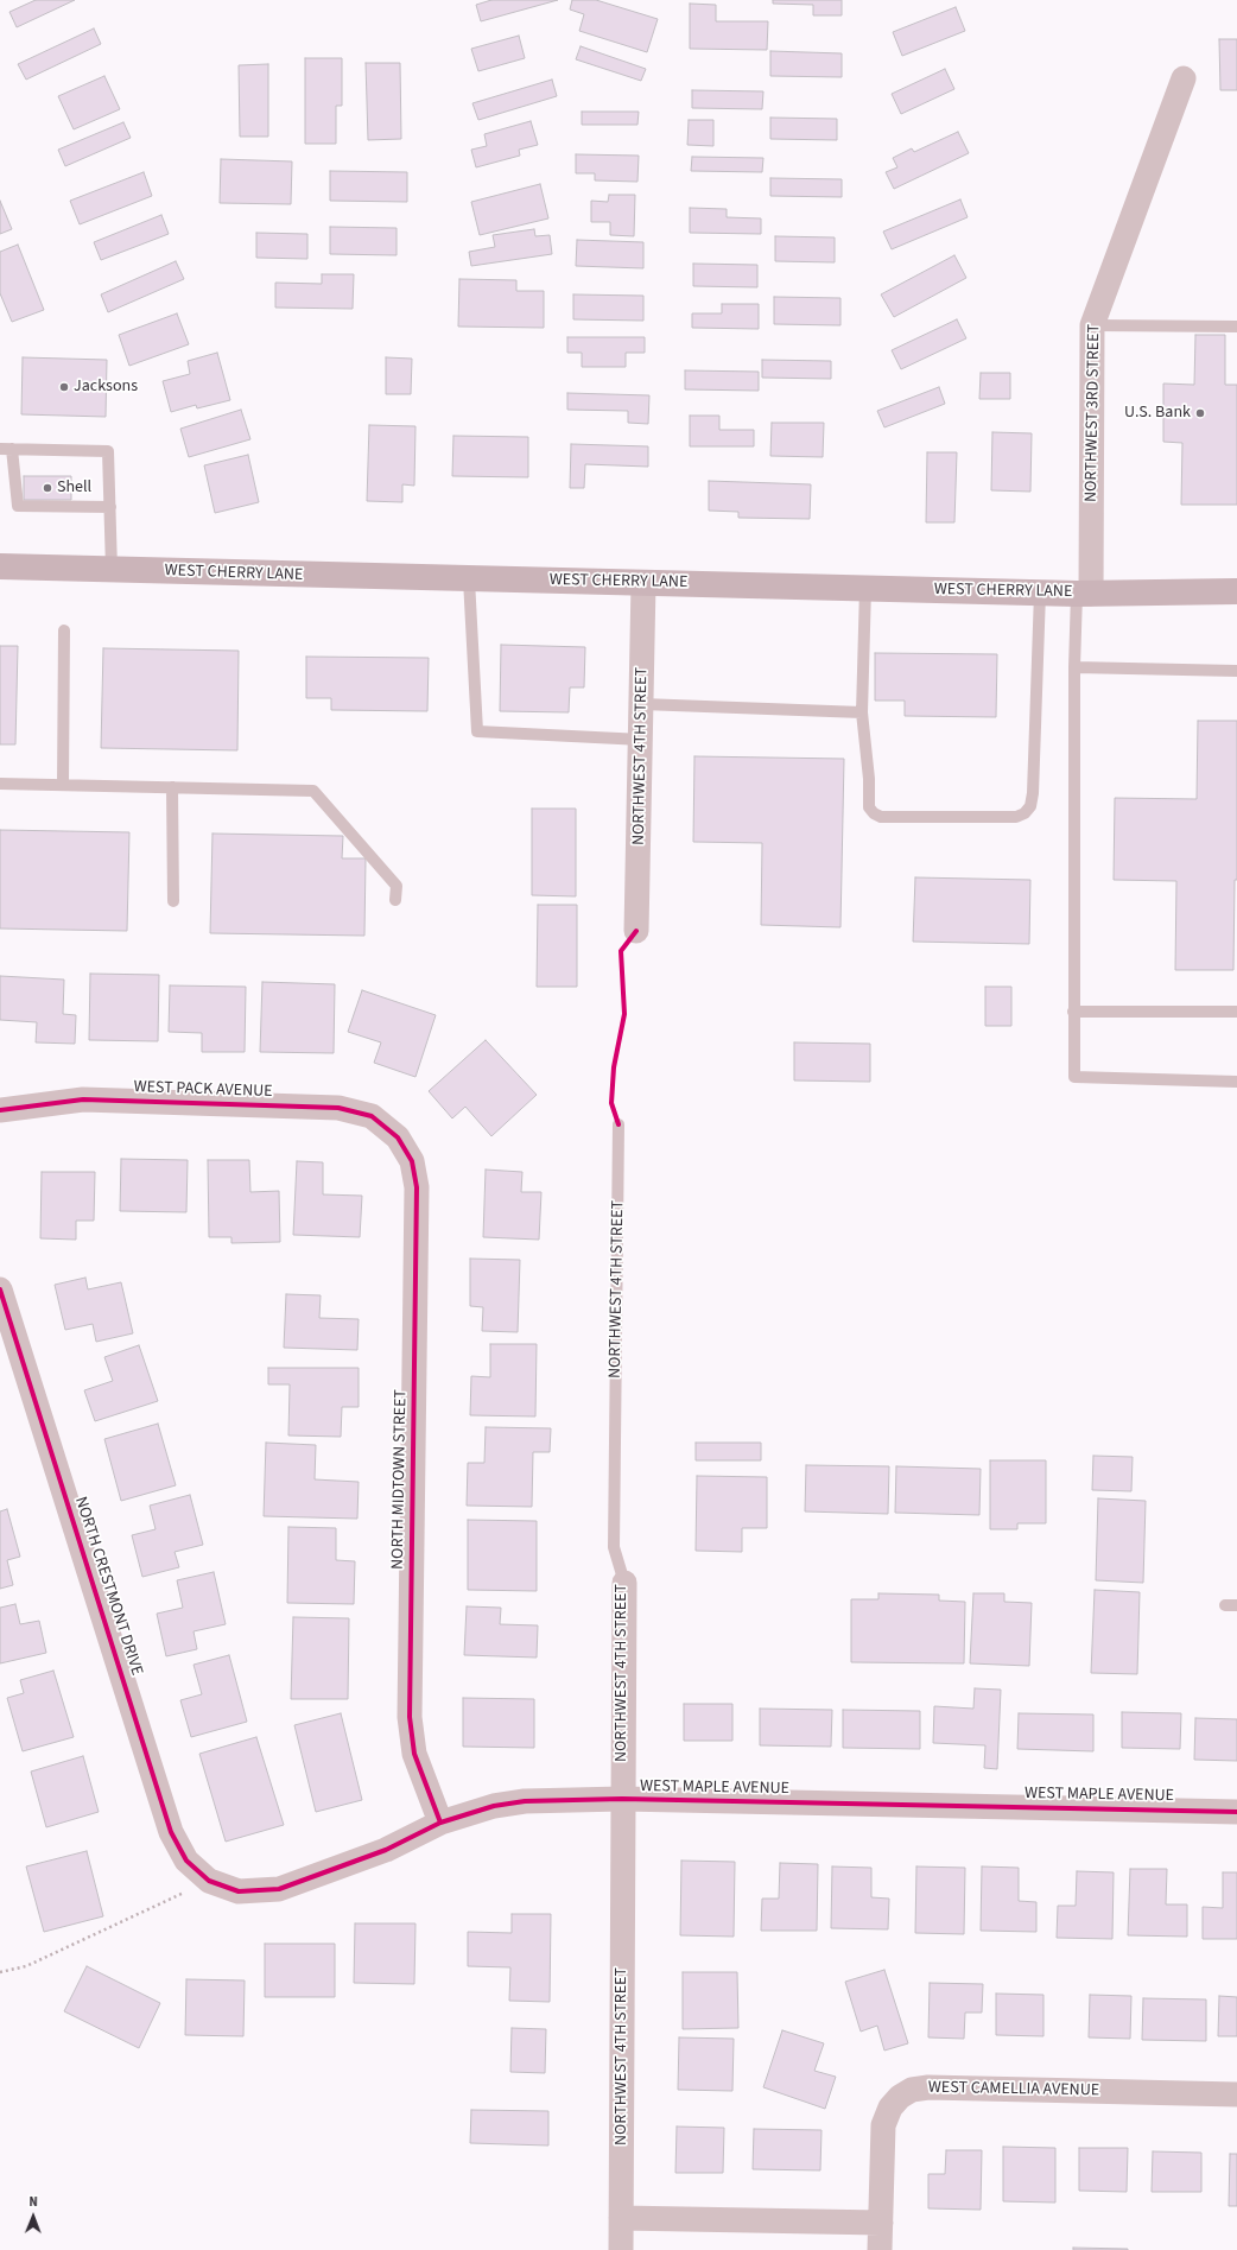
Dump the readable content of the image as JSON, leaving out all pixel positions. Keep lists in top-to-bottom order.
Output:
{
  "streets": {
    "main road": ["WEST CHERRY LANE"],
    "street": [
      "NORTHWEST 3RD STREET",
      "NORTHWEST 4TH STREET",
      "WEST PACK AVENUE",
      "NORTH MIDTOWN STREET",
      "NORTH CRESTMONT DRIVE",
      "WEST MAPLE AVENUE",
      "WEST CAMELLIA AVENUE"
    ]
  },
  "crossings": [
    ["NORTHWEST 3RD STREET", "WEST CHERRY LANE"],
    ["WEST CHERRY LANE", "NORTHWEST 4TH STREET"],
    ["NORTHWEST 4TH STREET", "WEST MAPLE AVENUE"],
    ["WEST PACK AVENUE", "NORTH MIDTOWN STREET"],
    ["NORTH MIDTOWN STREET", "WEST MAPLE AVENUE"],
    ["NORTH CRESTMONT DRIVE", "WEST MAPLE AVENUE"]
  ],
  "places": ["Jacksons", "U.S. Bank", "Shell"],
  "north": "top"
}
